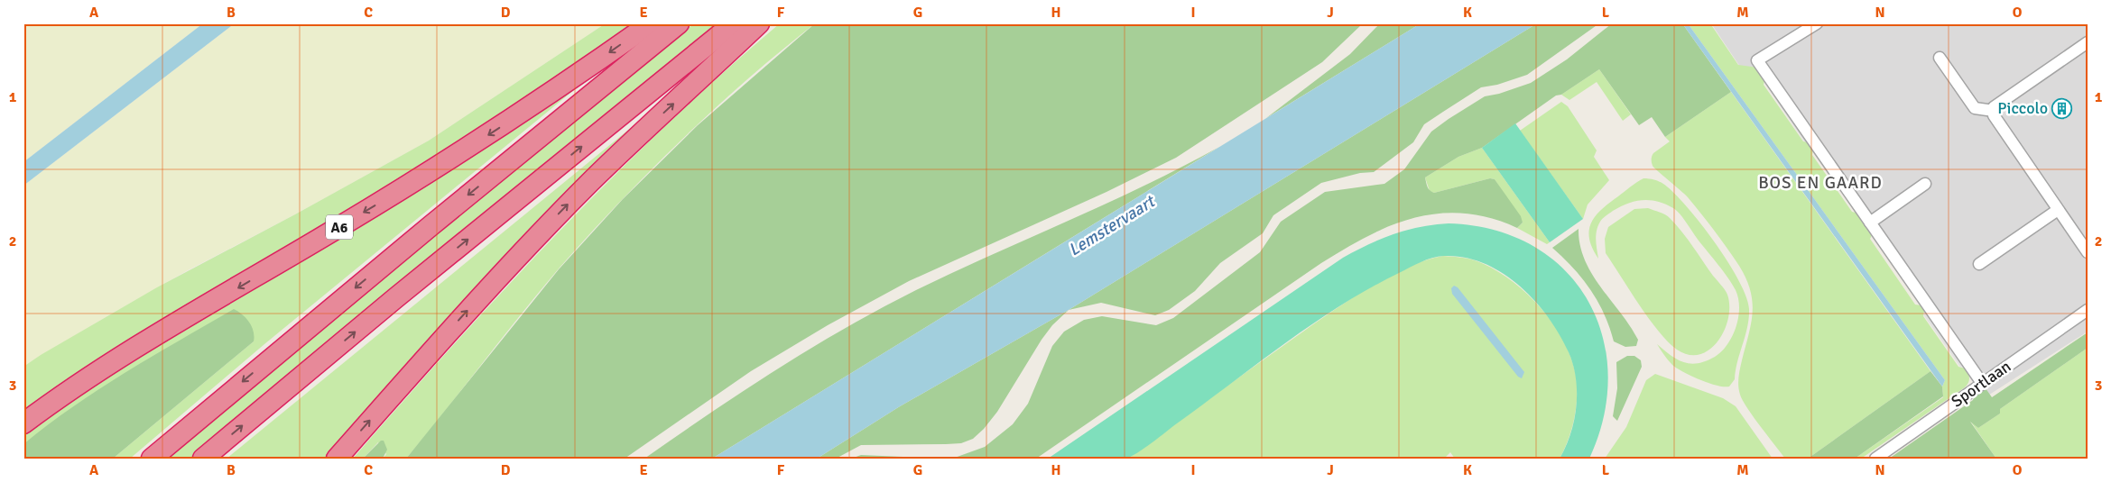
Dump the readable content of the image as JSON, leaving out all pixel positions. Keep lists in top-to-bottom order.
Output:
{
  "streets": {
    "highway": ["A6"],
    "street": ["Sportlaan"]
  },
  "districts": ["BOS EN GAARD"],
  "water": ["Lemstervaart"],
  "places": {
    "building": ["Piccolo"]
  },
  "grid": {
    "columns": [
      "A",
      "B",
      "C",
      "D",
      "E",
      "F",
      "G",
      "H",
      "I",
      "J",
      "K",
      "L",
      "M",
      "N",
      "O"
    ],
    "rows": ["1", "2", "3"]
  }
}
